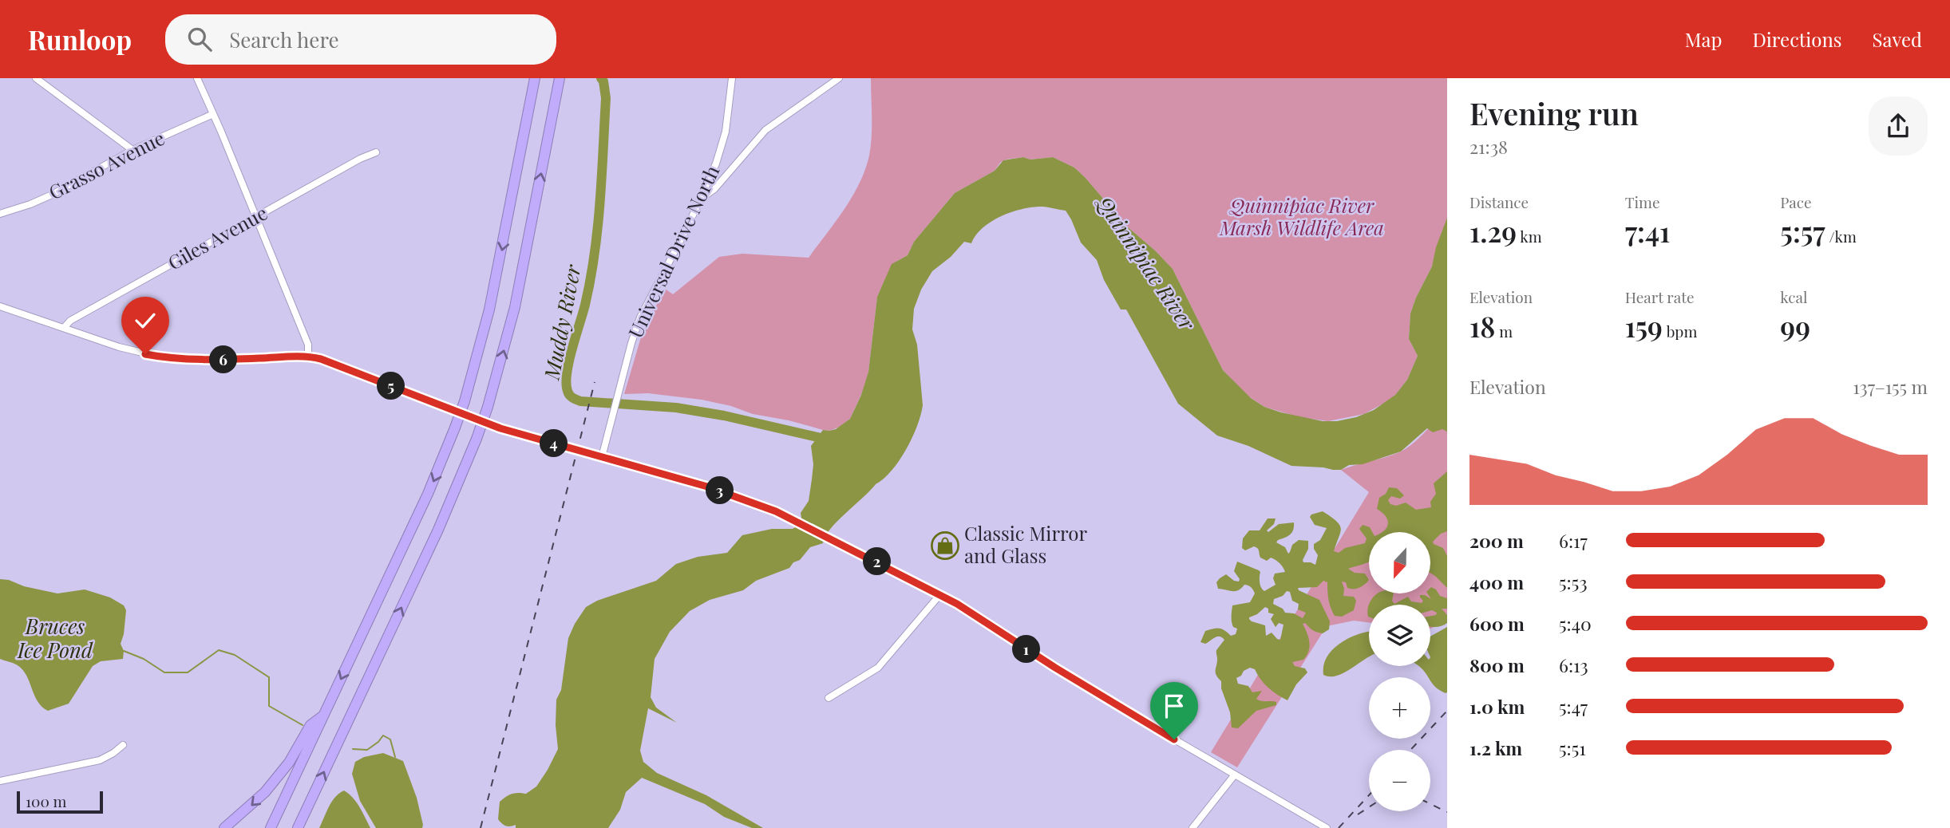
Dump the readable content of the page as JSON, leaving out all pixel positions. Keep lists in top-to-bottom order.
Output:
{
  "streets": {
    "street": ["Grasso Avenue", "Giles Avenue", "Universal Drive North"]
  },
  "water": ["Quinnipiac River", "Muddy River", "Bruces Ice Pond"],
  "parks": ["Quinnipiac River Marsh Wildlife Area"],
  "places": {
    "shop": ["Classic Mirror and Glass"]
  },
  "scale_bar": "100 m",
  "north": "bottom",
  "page": {
    "header": "Runloop",
    "search": "Search here",
    "nav": ["Map", "Directions", "Saved"],
    "heading": ["Evening run", "21:38"],
    "stats": [
      ["Distance", "1.29 km"],
      ["Time", "7:41"],
      ["Pace", "5:57 /km"],
      ["Elevation", "18 m"],
      ["Heart rate", "159 bpm"],
      ["kcal", "99"]
    ],
    "pins": [
      "6",
      "5",
      "4",
      "3",
      "2",
      "1"
    ],
    "chart": ["Elevation", "137–155 m"],
    "list": [
      {
        "name": "200 m",
        "note": "6:17"
      },
      {
        "name": "400 m",
        "note": "5:53"
      },
      {
        "name": "600 m",
        "note": "5:40"
      },
      {
        "name": "800 m",
        "note": "6:13"
      },
      {
        "name": "1.0 km",
        "note": "5:47"
      },
      {
        "name": "1.2 km",
        "note": "5:51"
      }
    ],
    "map_buttons": ["+", "−"],
    "scale": "100 m"
  }
}
